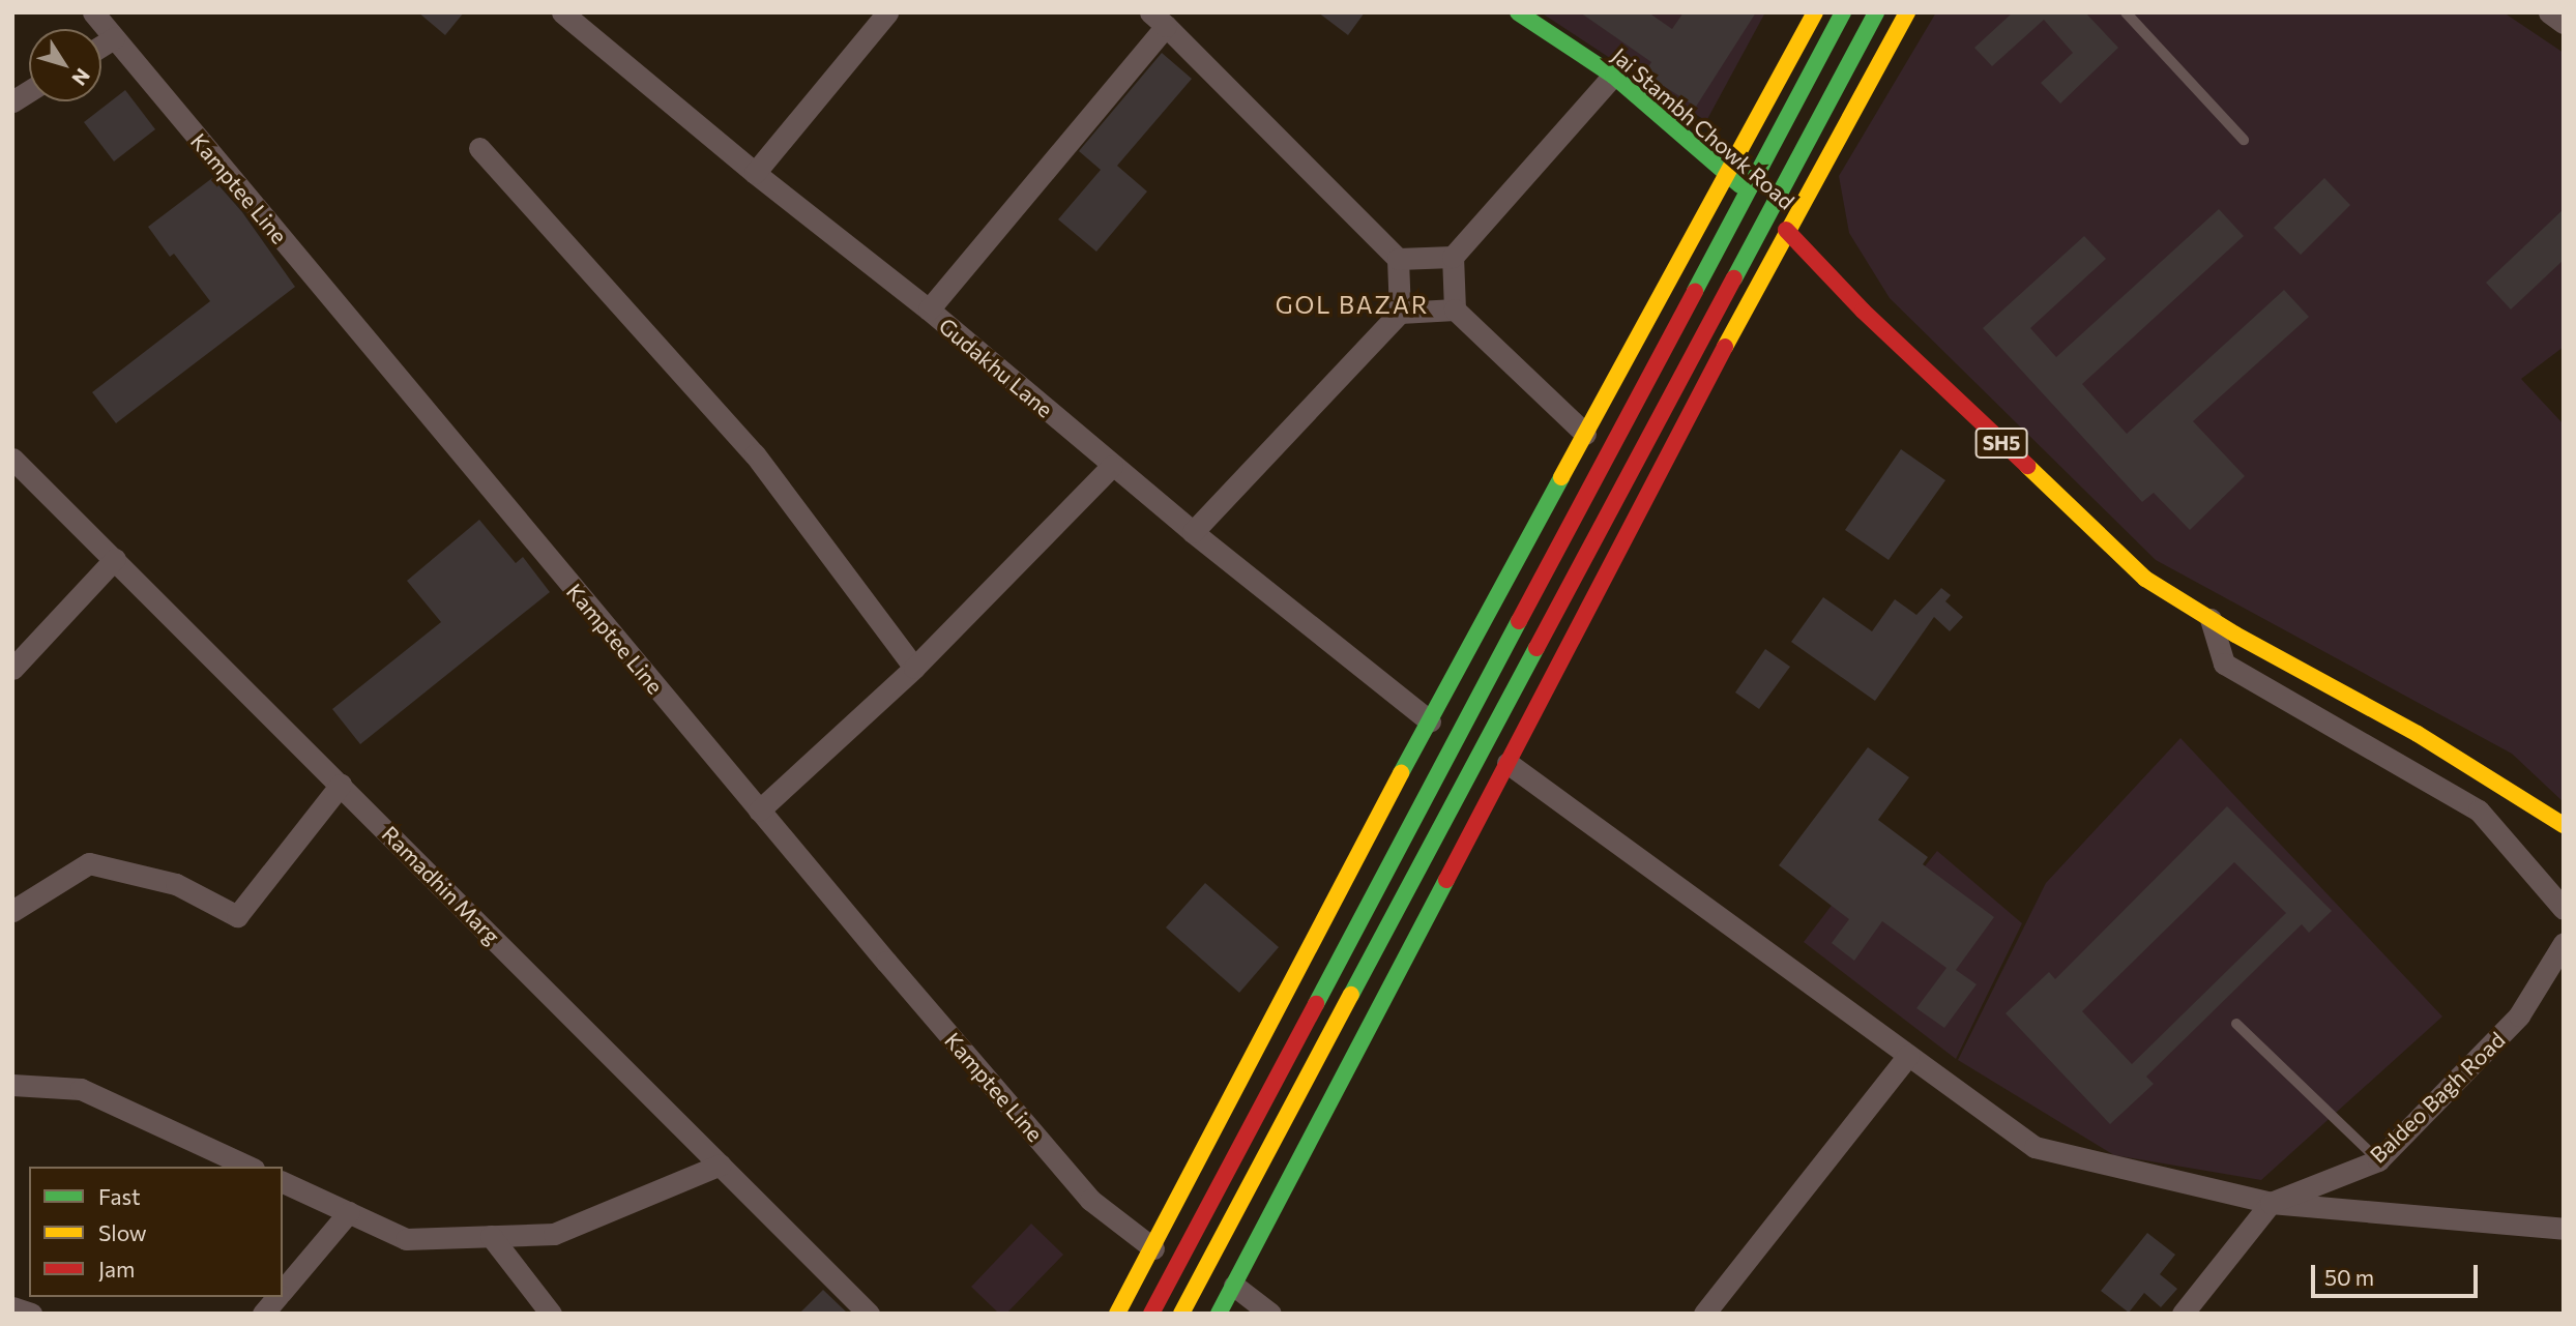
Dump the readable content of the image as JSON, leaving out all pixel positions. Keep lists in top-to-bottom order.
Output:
{
  "streets": {
    "main road": ["Jai Stambh Chowk Road", "SH5"],
    "street": [
      "Kamptee Line",
      "Gudakhu Lane",
      "Ramadhin Marg",
      "Baldeo Bagh Road"
    ]
  },
  "crossings": [
    ["Jai Stambh Chowk Road", "SH5"]
  ],
  "districts": ["GOL BAZAR"],
  "legend": ["Fast", "Slow", "Jam"],
  "scale_bar": "50 m",
  "north": "bottom right"
}
